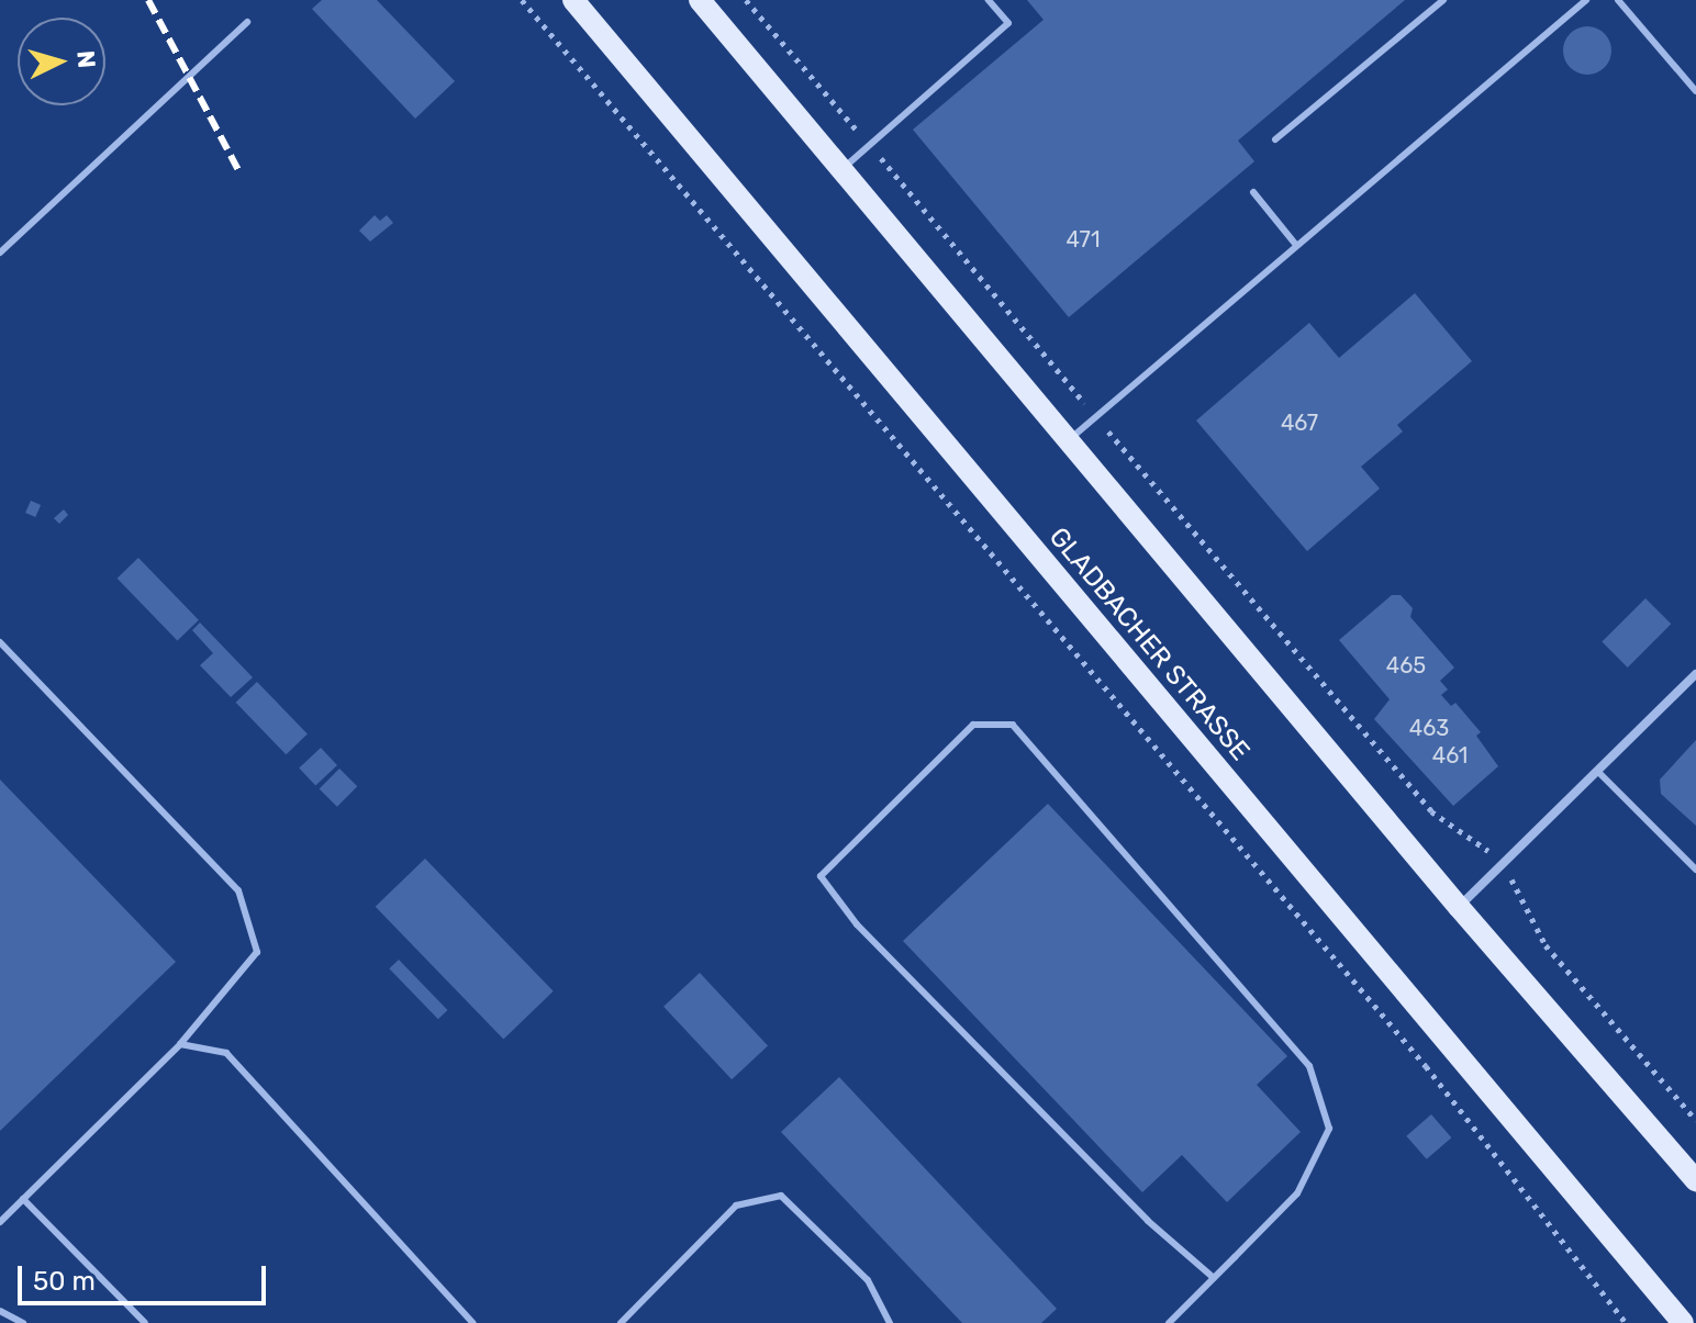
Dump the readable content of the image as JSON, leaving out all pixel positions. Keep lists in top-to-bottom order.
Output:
{
  "streets": {
    "main road": ["GLADBACHER STRASSE"]
  },
  "house_numbers": [
    "471",
    "467",
    "465",
    "463",
    "461"
  ],
  "scale_bar": "50 m",
  "north": "right"
}
